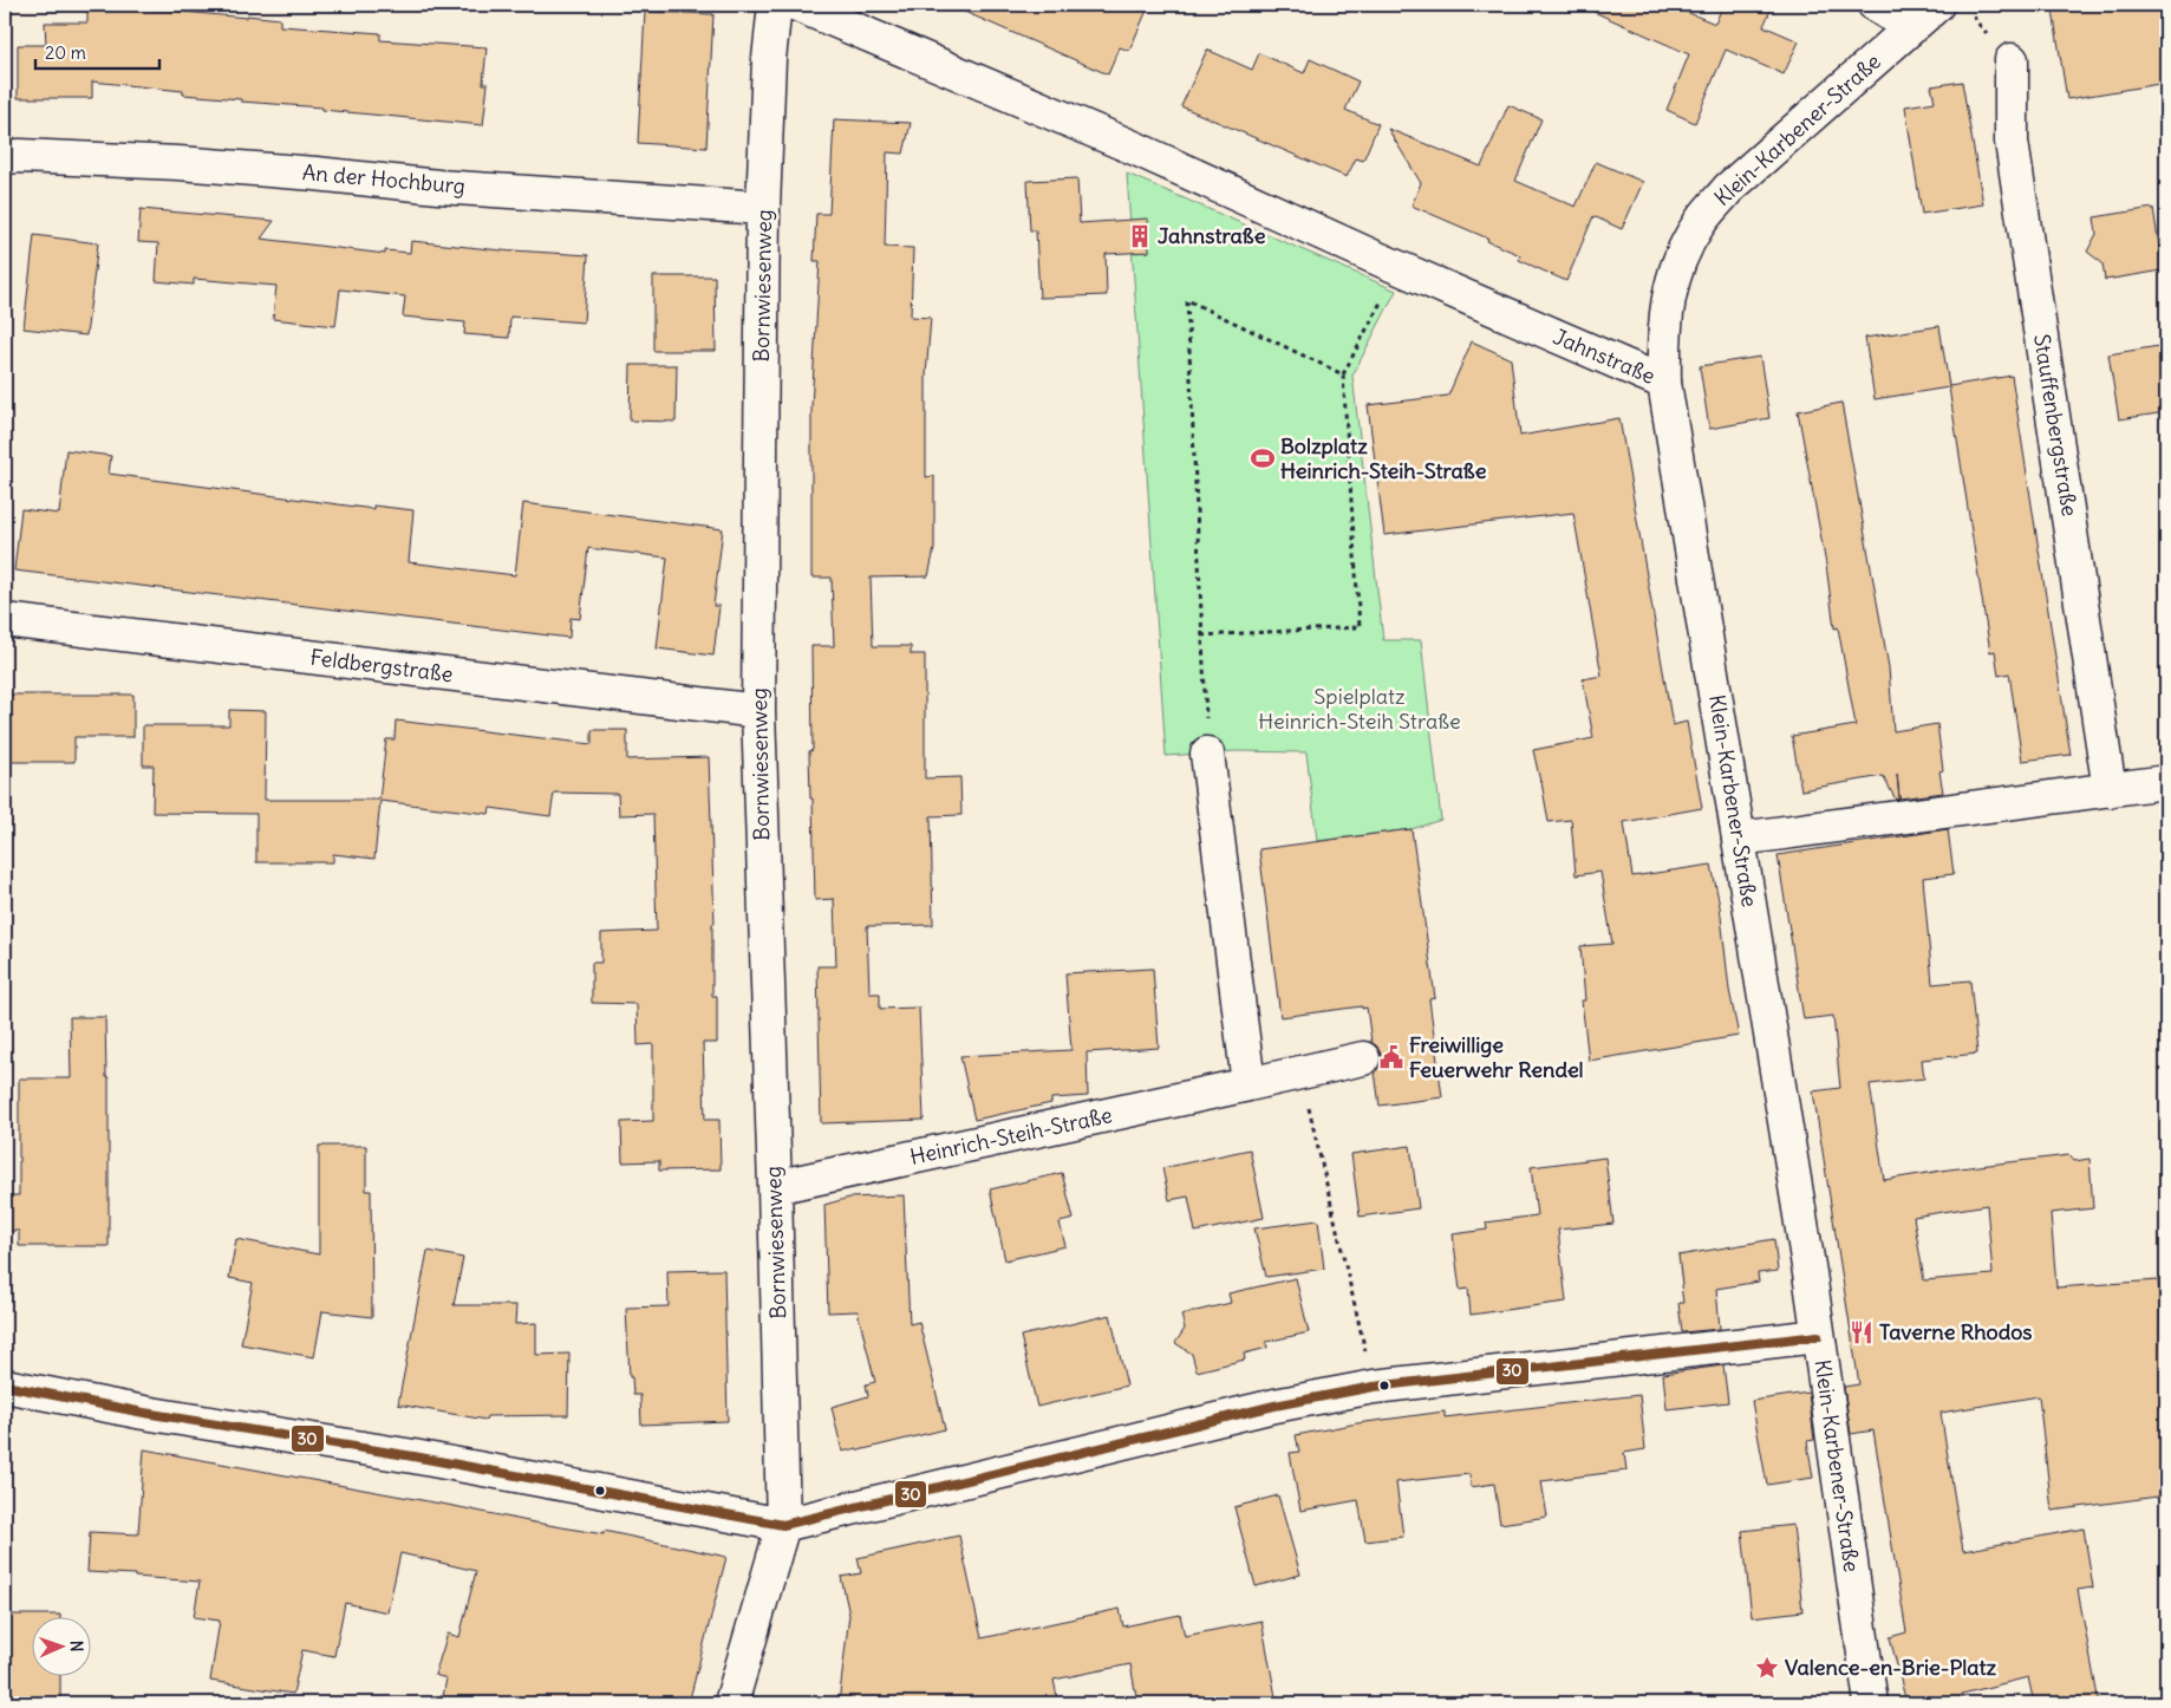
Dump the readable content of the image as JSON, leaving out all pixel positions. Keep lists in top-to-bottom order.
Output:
{
  "streets": {
    "street": [
      "Klein-Karbener-Straße",
      "An der Hochburg",
      "Bornwiesenweg",
      "Jahnstraße",
      "Stauffenbergstraße",
      "Feldbergstraße",
      "Heinrich-Steih-Straße"
    ]
  },
  "crossings": [
    ["Klein-Karbener-Straße", "Jahnstraße"],
    ["An der Hochburg", "Bornwiesenweg"],
    ["Bornwiesenweg", "Feldbergstraße"],
    ["Bornwiesenweg", "Heinrich-Steih-Straße"]
  ],
  "parks": ["Spielplatz Heinrich-Steih Straße"],
  "places": {
    "building": ["Jahnstraße"],
    "sports": ["Bolzplatz Heinrich-Steih-Straße"],
    "public building": ["Freiwillige Feuerwehr Rendel"],
    "restaurant": ["Taverne Rhodos"],
    "place": ["Valence-en-Brie-Platz"]
  },
  "lines": ["transit line 30"],
  "scale_bar": "20 m",
  "north": "right"
}
